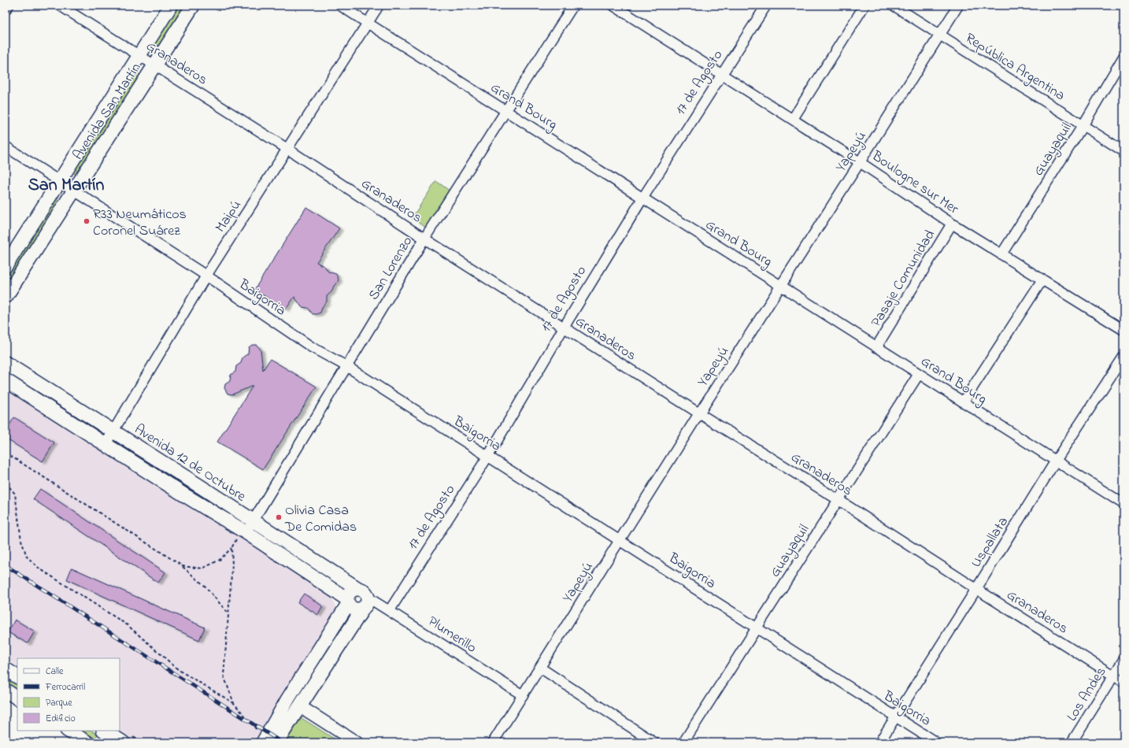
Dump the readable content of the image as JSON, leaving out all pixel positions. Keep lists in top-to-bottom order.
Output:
{
  "streets": {
    "main road": ["Avenida San Martín", "Avenida 12 de Octubre"],
    "street": [
      "Granaderos",
      "República Argentina",
      "17 de Agosto",
      "Grand Bourg",
      "Guayaquil",
      "Yapeyú",
      "Boulogne sur Mer",
      "Maipú",
      "San Lorenzo",
      "Pasaje Comunidad",
      "Baigorria",
      "Uspallata",
      "Plumerillo",
      "Los Andes"
    ]
  },
  "crossings": [
    ["Granaderos", "17 de Agosto"],
    ["Granaderos", "Avenida San Martín"],
    ["Granaderos", "Guayaquil"],
    ["Granaderos", "Yapeyú"],
    ["Granaderos", "Maipú"],
    ["Granaderos", "San Lorenzo"],
    ["Granaderos", "Uspallata"],
    ["Granaderos", "Los Andes"],
    ["República Argentina", "Guayaquil"],
    ["República Argentina", "Yapeyú"],
    ["17 de Agosto", "Grand Bourg"],
    ["17 de Agosto", "Boulogne sur Mer"],
    ["17 de Agosto", "Baigorria"],
    ["17 de Agosto", "Plumerillo"],
    ["Grand Bourg", "Guayaquil"],
    ["Grand Bourg", "Yapeyú"],
    ["Grand Bourg", "Maipú"],
    ["Grand Bourg", "San Lorenzo"],
    ["Grand Bourg", "Pasaje Comunidad"],
    ["Grand Bourg", "Uspallata"],
    ["Avenida San Martín", "Baigorria"],
    ["Guayaquil", "Boulogne sur Mer"],
    ["Guayaquil", "Baigorria"],
    ["Yapeyú", "Boulogne sur Mer"],
    ["Yapeyú", "Baigorria"],
    ["Yapeyú", "Plumerillo"],
    ["Boulogne sur Mer", "Pasaje Comunidad"],
    ["Maipú", "Baigorria"],
    ["Maipú", "Avenida 12 de Octubre"],
    ["San Lorenzo", "Baigorria"],
    ["San Lorenzo", "Avenida 12 de Octubre"],
    ["Baigorria", "Uspallata"],
    ["Avenida 12 de Octubre", "Plumerillo"]
  ],
  "districts": ["San Martín"],
  "places": ["R33 Neumáticos Coronel Suárez", "Olivia Casa De Comidas"],
  "legend": [
    "Calle",
    "Ferrocarril",
    "Parque",
    "Edificio"
  ]
}
